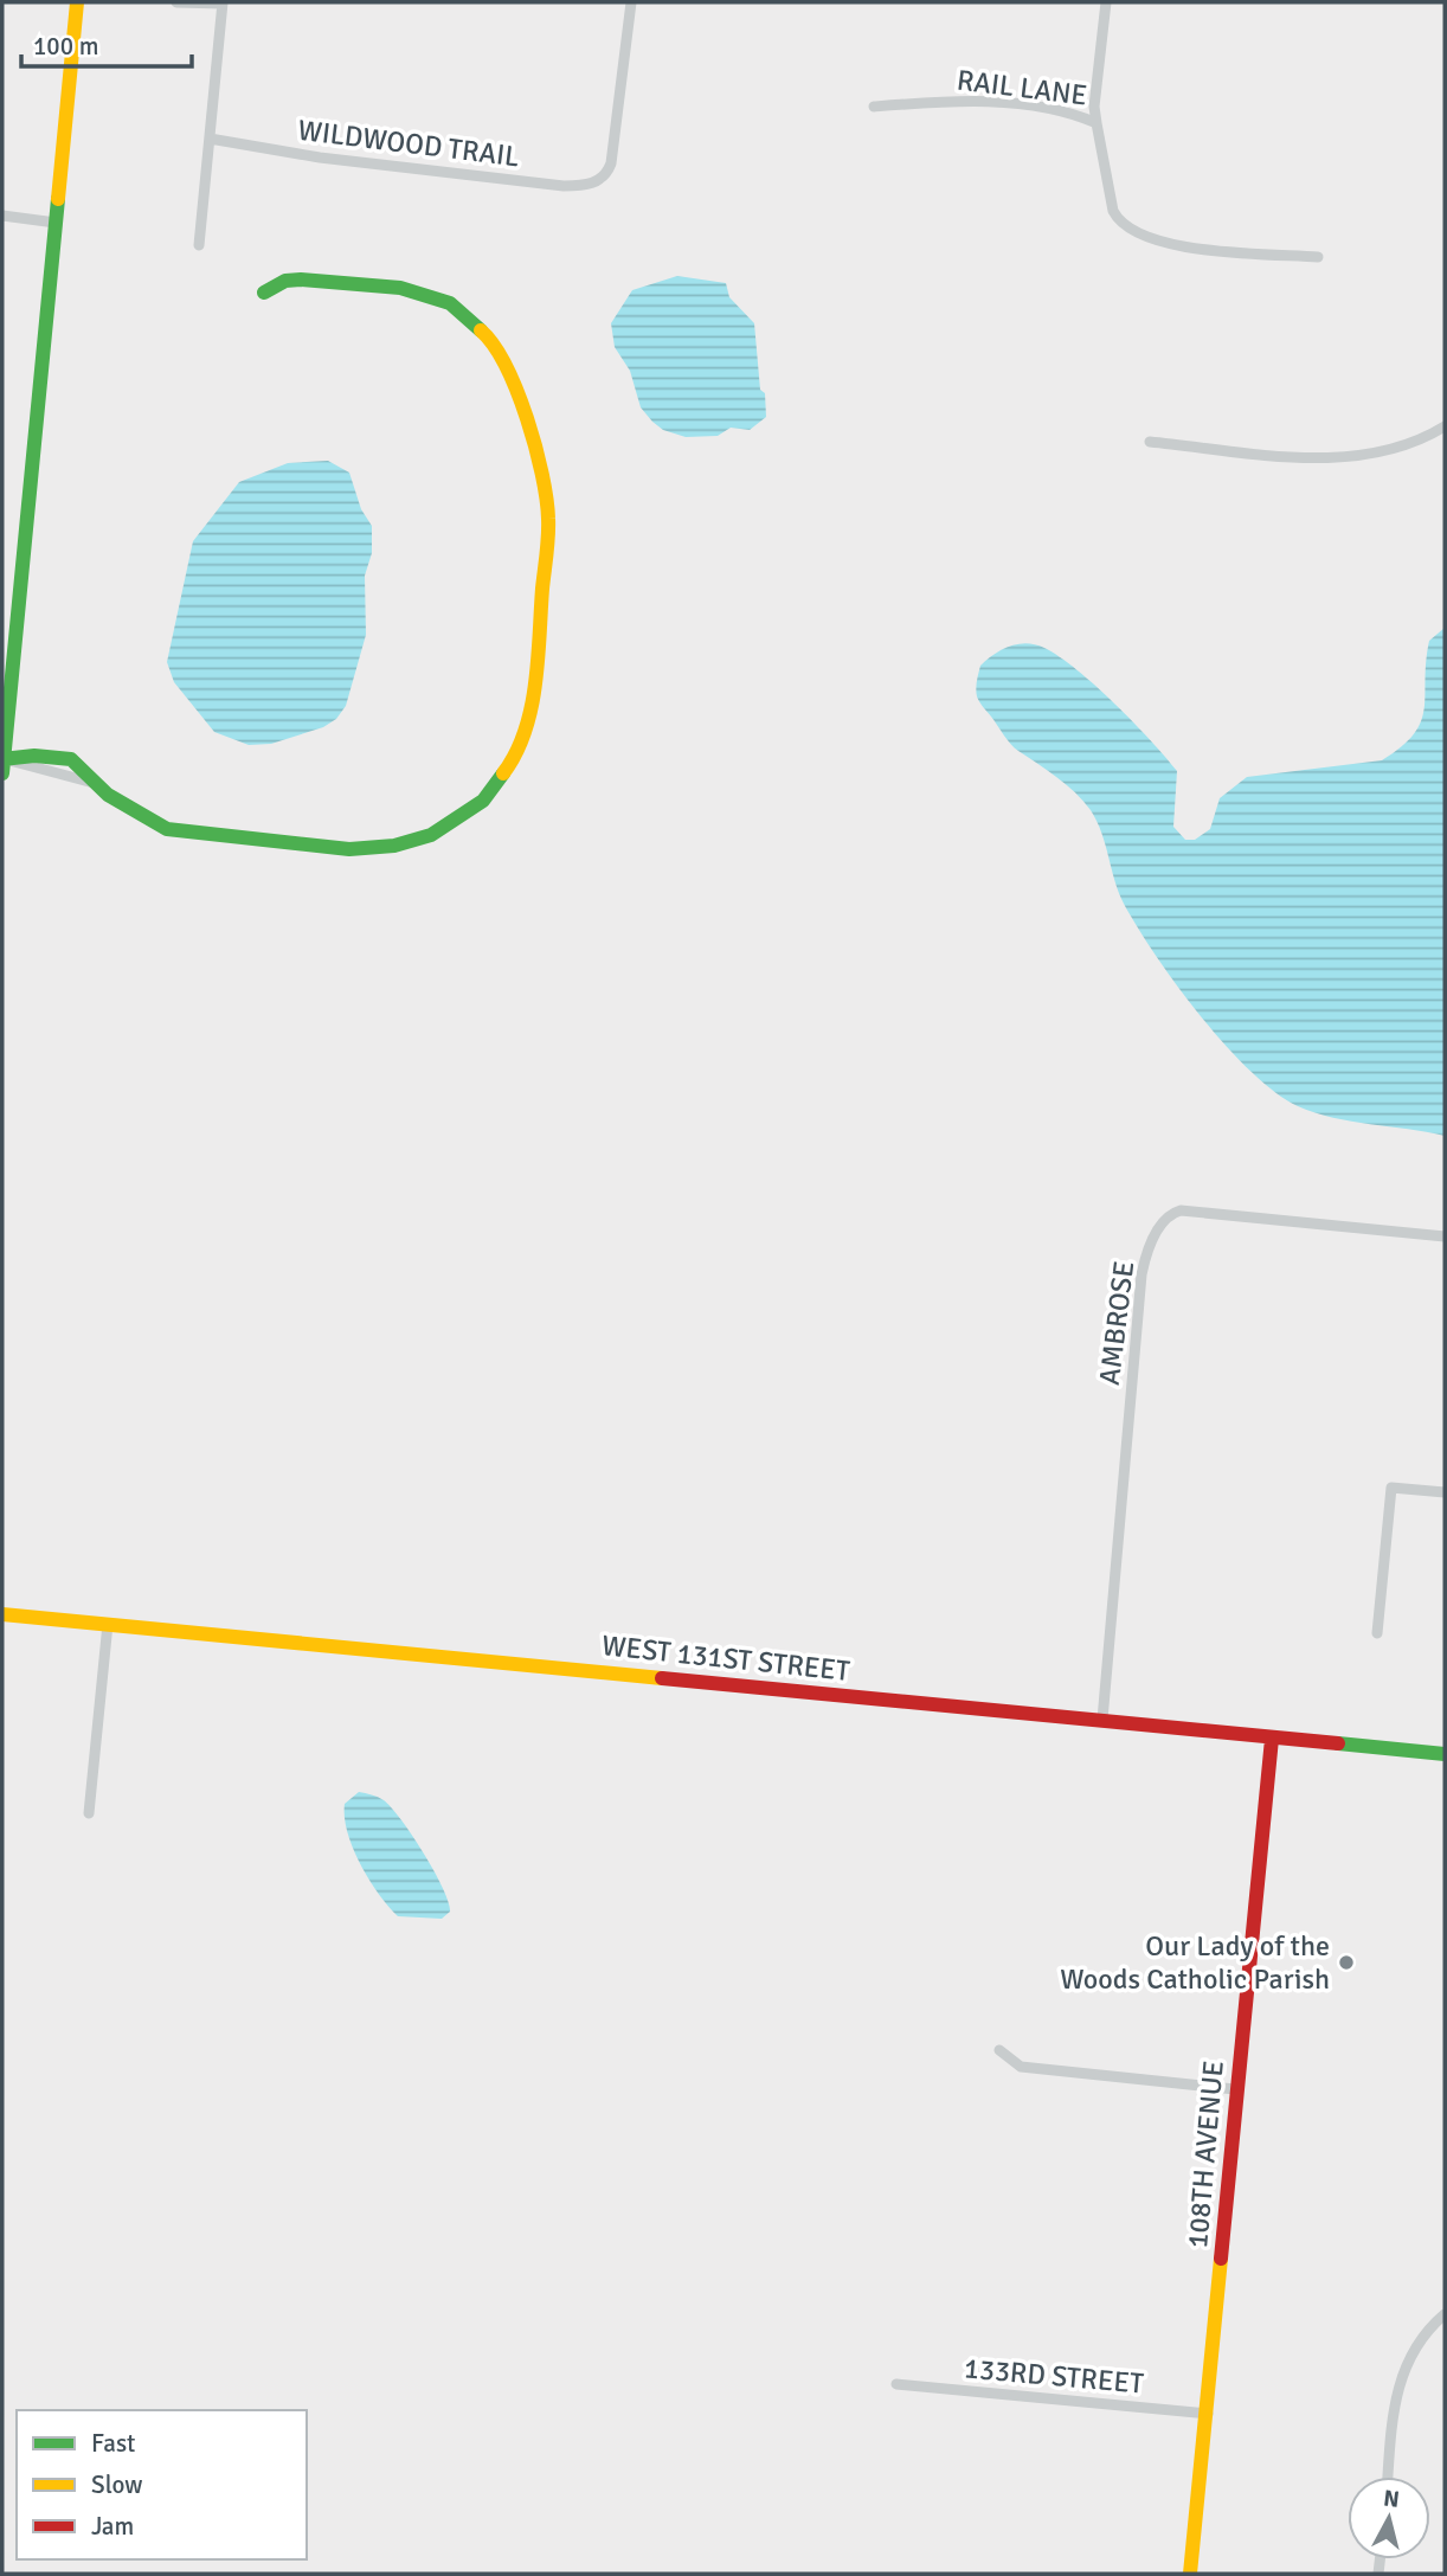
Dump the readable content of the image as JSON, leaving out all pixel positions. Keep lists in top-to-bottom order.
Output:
{
  "streets": {
    "street": [
      "RAIL LANE",
      "WILDWOOD TRAIL",
      "AMBROSE",
      "WEST 131ST STREET",
      "108TH AVENUE",
      "133RD STREET"
    ]
  },
  "crossings": [
    ["AMBROSE", "WEST 131ST STREET"],
    ["WEST 131ST STREET", "108TH AVENUE"],
    ["108TH AVENUE", "133RD STREET"]
  ],
  "places": ["Our Lady of the Woods Catholic Parish"],
  "legend": ["Fast", "Slow", "Jam"],
  "scale_bar": "100 m",
  "north": "top"
}
